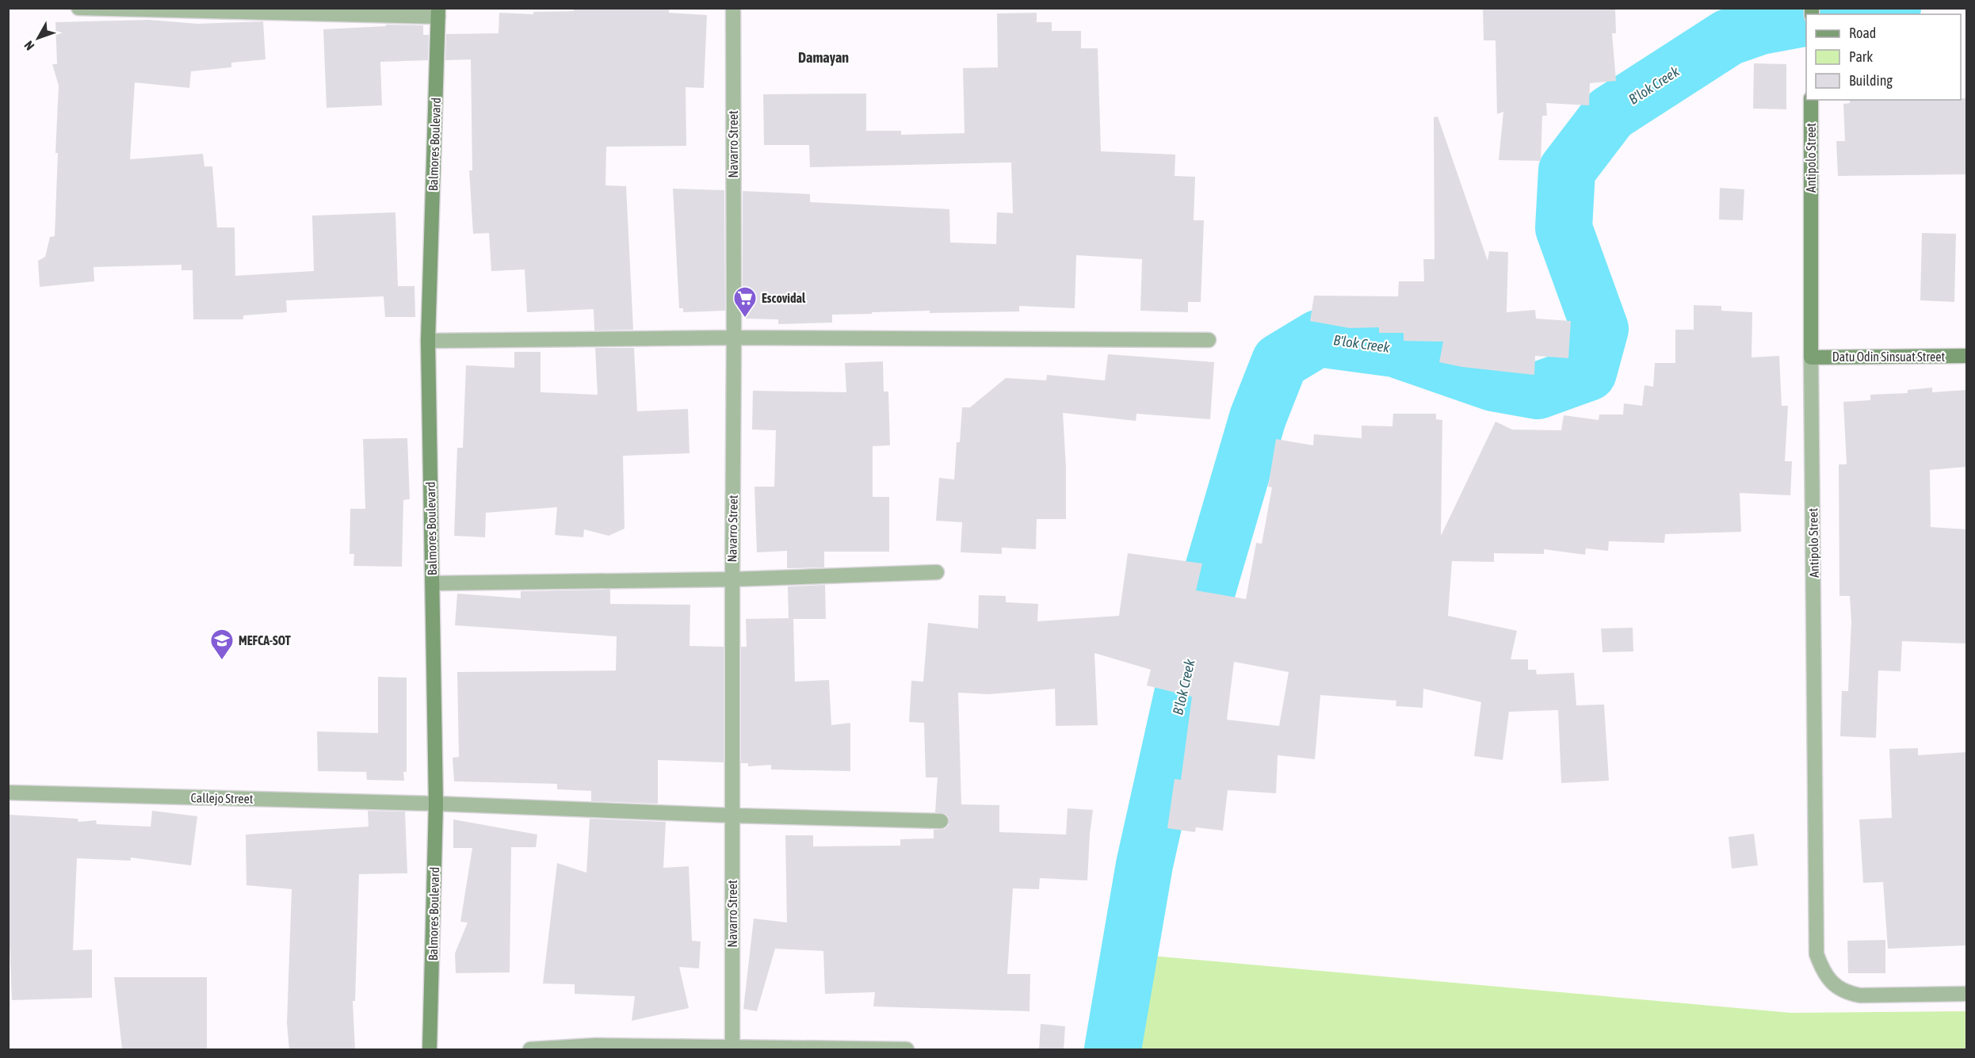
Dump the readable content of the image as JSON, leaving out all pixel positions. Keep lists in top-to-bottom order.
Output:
{
  "streets": {
    "main road": ["Balmores Boulevard", "Antipolo Street", "Datu Odin Sinsuat Street"],
    "street": ["Navarro Street", "Callejo Street"]
  },
  "crossings": [
    ["Balmores Boulevard", "Callejo Street"],
    ["Navarro Street", "Callejo Street"],
    ["Antipolo Street", "Datu Odin Sinsuat Street"]
  ],
  "districts": ["Damayan"],
  "water": ["B'lok Creek"],
  "places": {
    "supermarket": ["Escovidal"],
    "school or university": ["MEFCA-SOT"]
  },
  "legend": ["Road", "Park", "Building"],
  "north": "bottom left"
}
